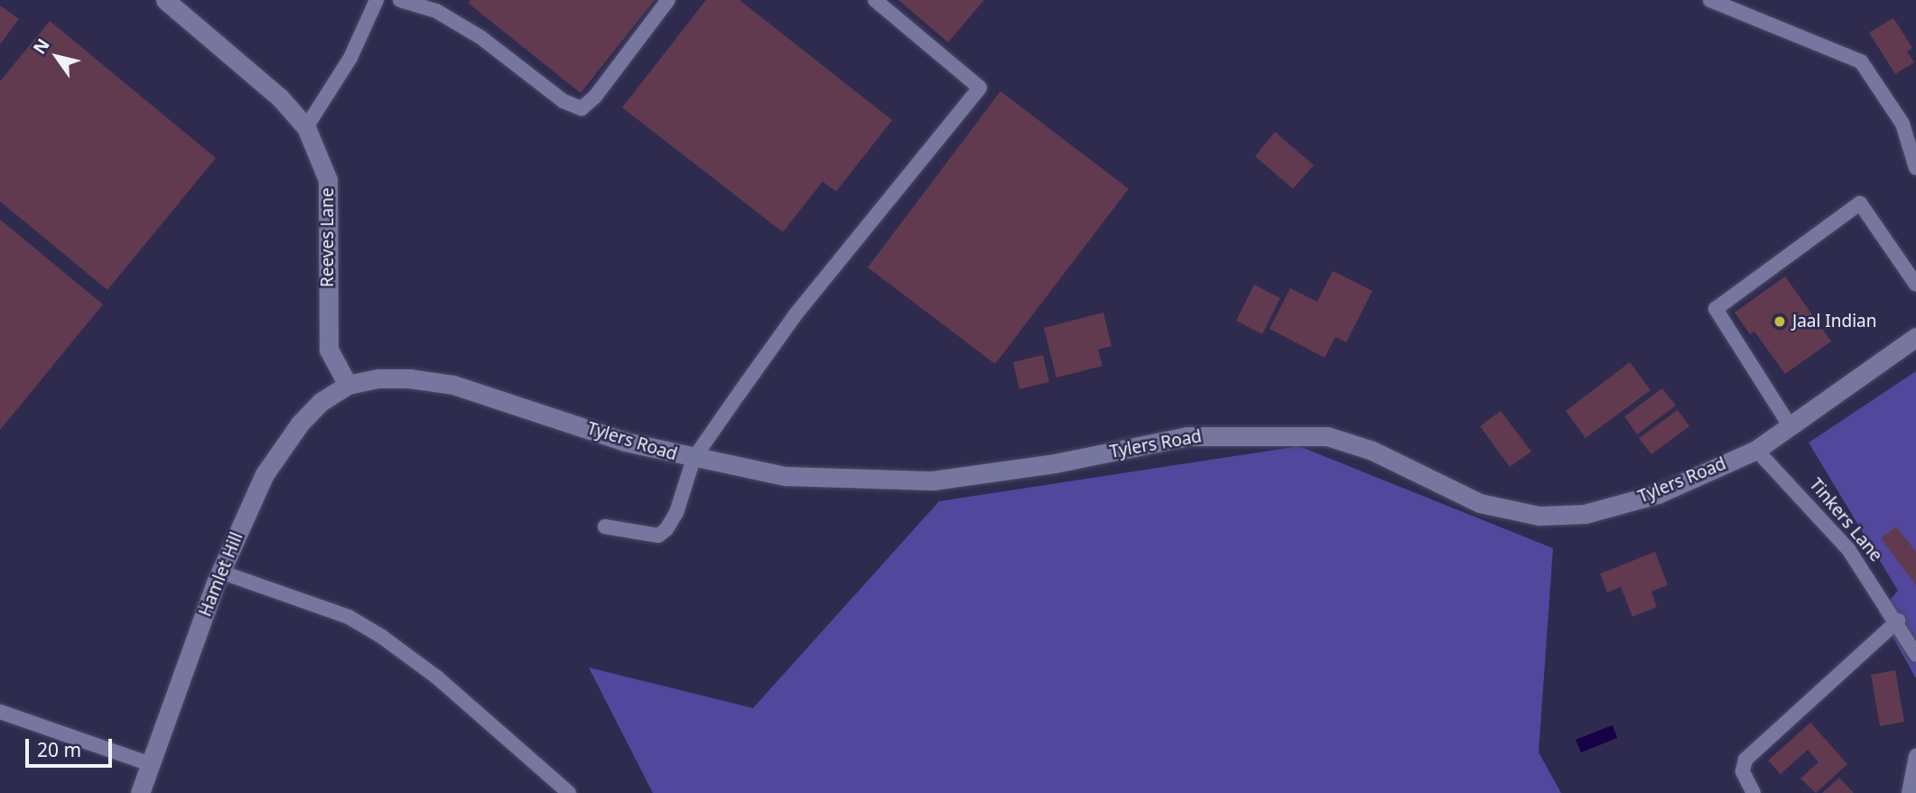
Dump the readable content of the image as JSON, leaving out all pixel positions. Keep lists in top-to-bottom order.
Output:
{
  "streets": {
    "street": ["Reeves Lane", "Tylers Road", "Hamlet Hill"],
    "lane": ["Tinkers Lane"]
  },
  "crossings": [
    ["Reeves Lane", "Tylers Road"],
    ["Reeves Lane", "Hamlet Hill"],
    ["Tylers Road", "Tinkers Lane"],
    ["Tylers Road", "Hamlet Hill"]
  ],
  "places": ["Jaal Indian"],
  "scale_bar": "20 m",
  "north": "top left"
}
